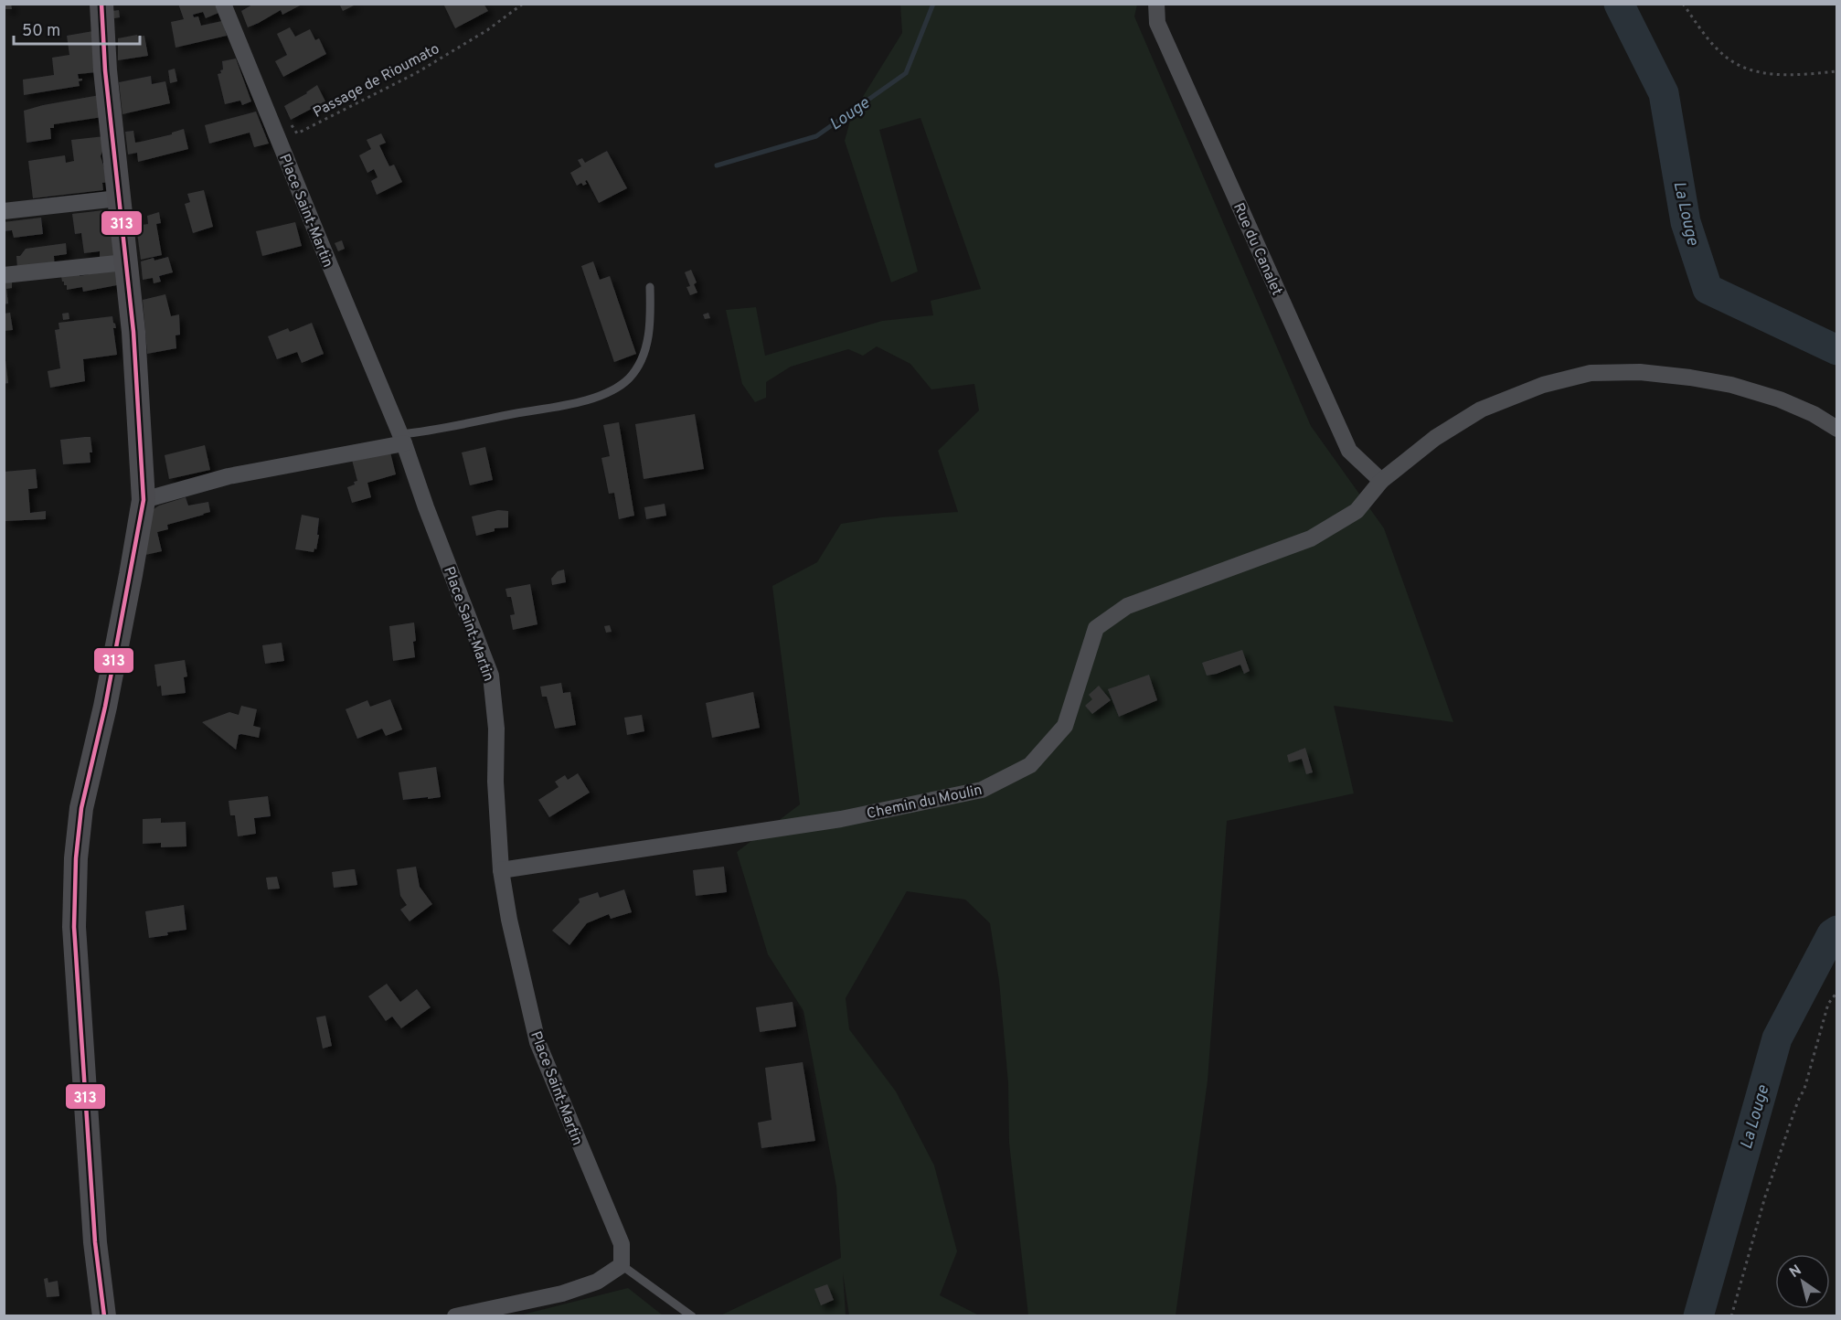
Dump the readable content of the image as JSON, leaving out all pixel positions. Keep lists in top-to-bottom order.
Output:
{
  "streets": {
    "street": ["Place Saint-Martin", "Rue du Canalet", "Chemin du Moulin"],
    "path": ["Passage de Rioumato"]
  },
  "crossings": [
    ["Place Saint-Martin", "Chemin du Moulin"],
    ["Rue du Canalet", "Chemin du Moulin"]
  ],
  "water": ["Louge", "La Louge"],
  "lines": ["transit line 313"],
  "scale_bar": "50 m",
  "north": "top left"
}
